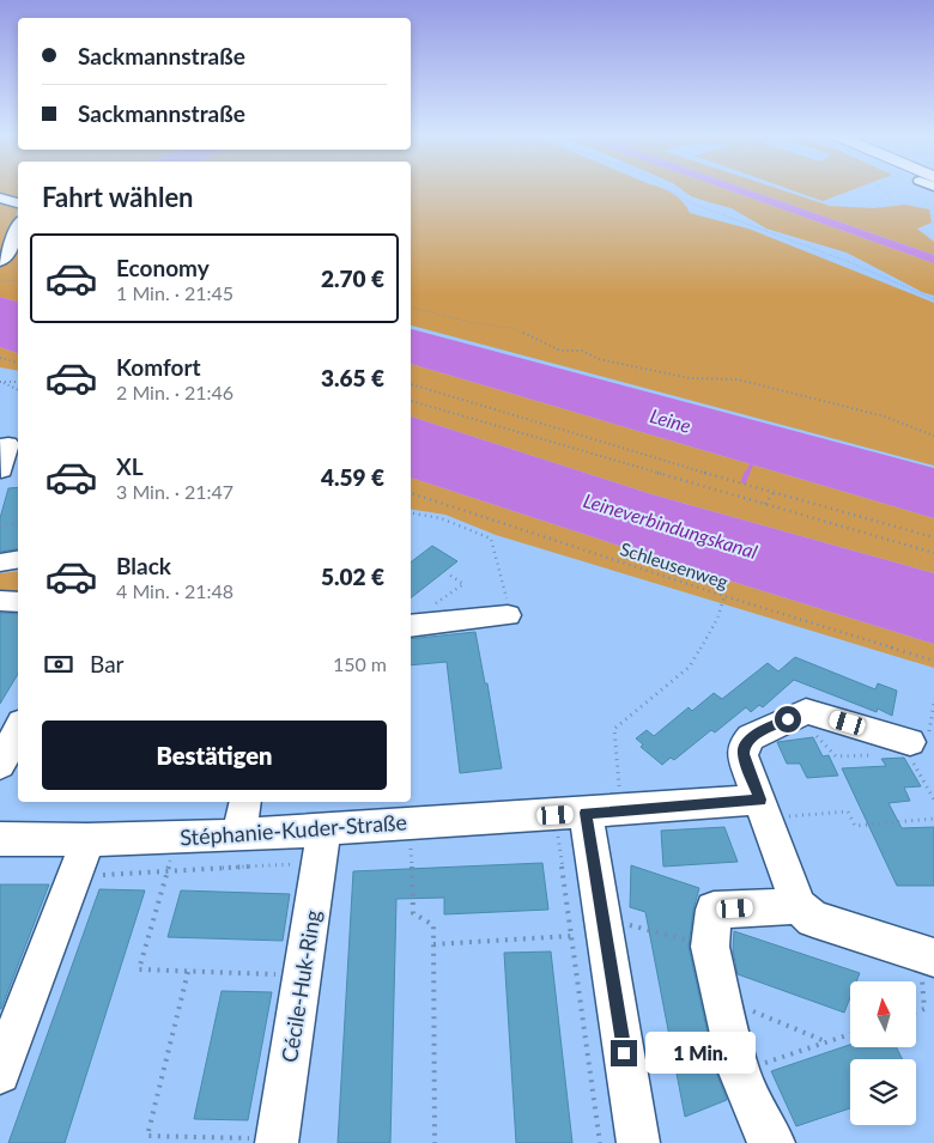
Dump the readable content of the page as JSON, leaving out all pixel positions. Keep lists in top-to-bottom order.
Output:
{
  "streets": {
    "street": ["Stéphanie-Kuder-Straße", "Cécile-Huk-Ring"],
    "path": ["Schleusenweg"]
  },
  "crossings": [
    ["Stéphanie-Kuder-Straße", "Cécile-Huk-Ring"]
  ],
  "water": ["Leine", "Leineverbindungskanal"],
  "north": "top",
  "page": {
    "banner": ["Sackmannstraße", "Sackmannstraße"],
    "heading": "Fahrt wählen",
    "list": [
      {
        "name": "Economy",
        "note": "1 Min. · 21:45",
        "value": "2.70 €"
      },
      {
        "name": "Komfort",
        "note": "2 Min. · 21:46",
        "value": "3.65 €"
      },
      {
        "name": "XL",
        "note": "3 Min. · 21:47",
        "value": "4.59 €"
      },
      {
        "name": "Black",
        "note": "4 Min. · 21:48",
        "value": "5.02 €"
      }
    ],
    "pay": ["Bar", "150 m"],
    "buttons": "Bestätigen",
    "bubble": "1 Min."
  }
}
